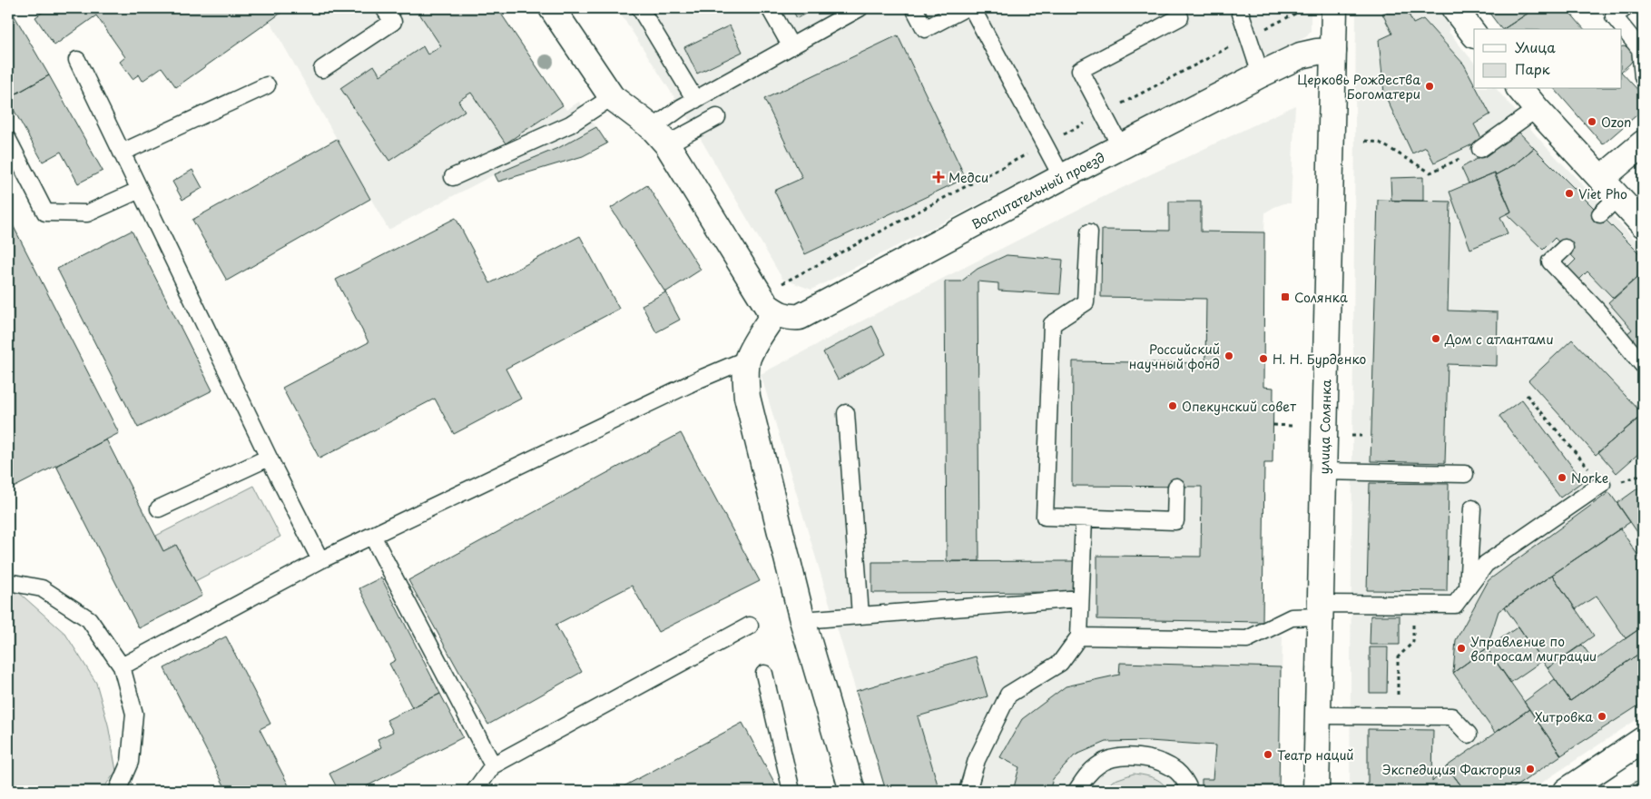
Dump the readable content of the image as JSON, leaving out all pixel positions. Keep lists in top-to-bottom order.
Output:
{
  "streets": {
    "street": ["Воспитательный проезд", "улица Солянка"]
  },
  "crossings": [
    ["Воспитательный проезд", "улица Солянка"]
  ],
  "places": {
    "other": [
      "Церковь Рождества Богоматери",
      "Ozon",
      "Viet Pho",
      "Дом с атлантами",
      "Российский научный фонд",
      "Н. Н. Бурденко",
      "Опекунский совет",
      "Norke",
      "Управление по вопросам миграции",
      "Хитровка",
      "Театр наций",
      "Экспедиция Фактория"
    ],
    "health": ["Медси"],
    "transit": ["Солянка"]
  },
  "legend": ["Улица", "Парк"]
}
